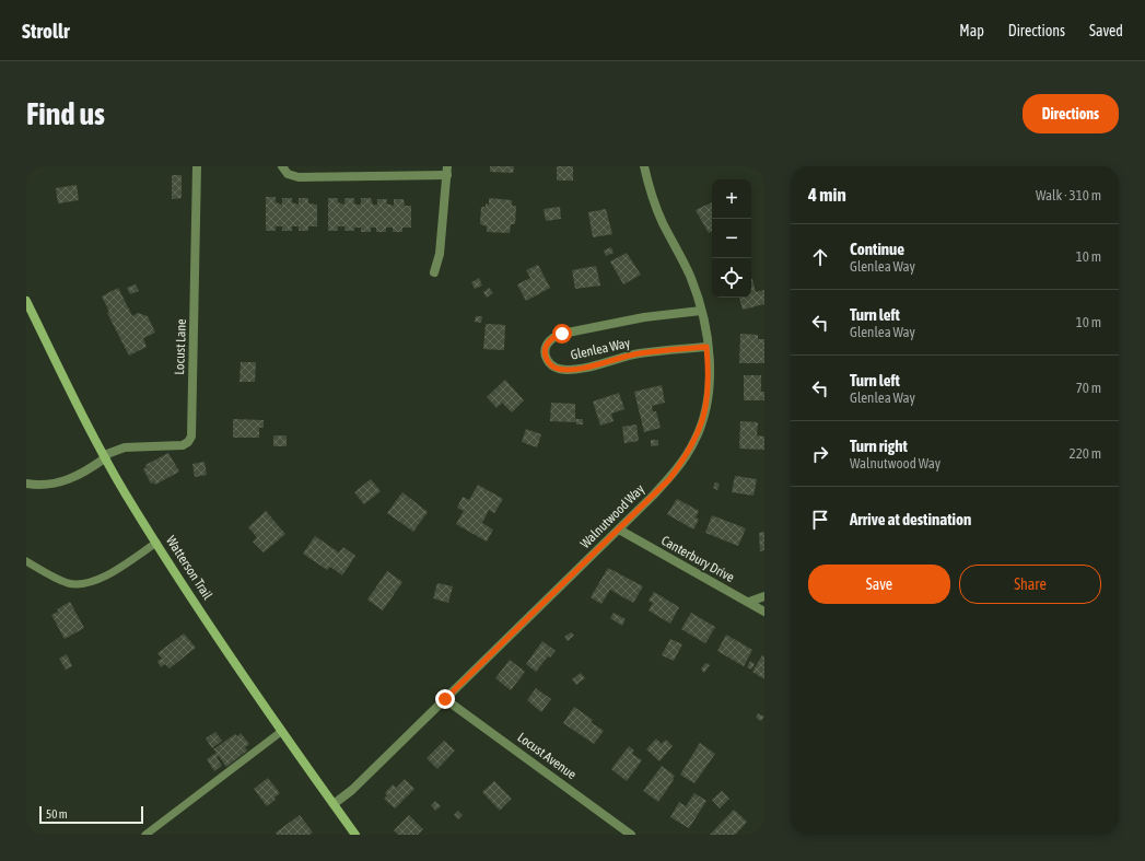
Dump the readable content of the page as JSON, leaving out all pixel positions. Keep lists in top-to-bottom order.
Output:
{
  "streets": {
    "main road": ["Watterson Trail"],
    "street": [
      "Locust Lane",
      "Glenlea Way",
      "Walnutwood Way",
      "Canterbury Drive",
      "Locust Avenue"
    ]
  },
  "crossings": [
    ["Locust Lane", "Watterson Trail"],
    ["Glenlea Way", "Walnutwood Way"],
    ["Walnutwood Way", "Canterbury Drive"],
    ["Walnutwood Way", "Watterson Trail"],
    ["Walnutwood Way", "Locust Avenue"]
  ],
  "scale_bar": "50 m",
  "page": {
    "header": "Strollr",
    "nav": ["Map", "Directions", "Saved"],
    "buttons": [
      "Directions",
      ["Save", "Share"]
    ],
    "title": "Find us",
    "heading": ["4 min", "Walk · 310 m"],
    "map_buttons": ["+", "−"],
    "list": [
      ["Continue", "Glenlea Way", "10 m"],
      ["Turn left", "Glenlea Way", "10 m"],
      ["Turn left", "Glenlea Way", "70 m"],
      ["Turn right", "Walnutwood Way", "220 m"],
      "Arrive at destination"
    ],
    "scale": "50 m"
  }
}
